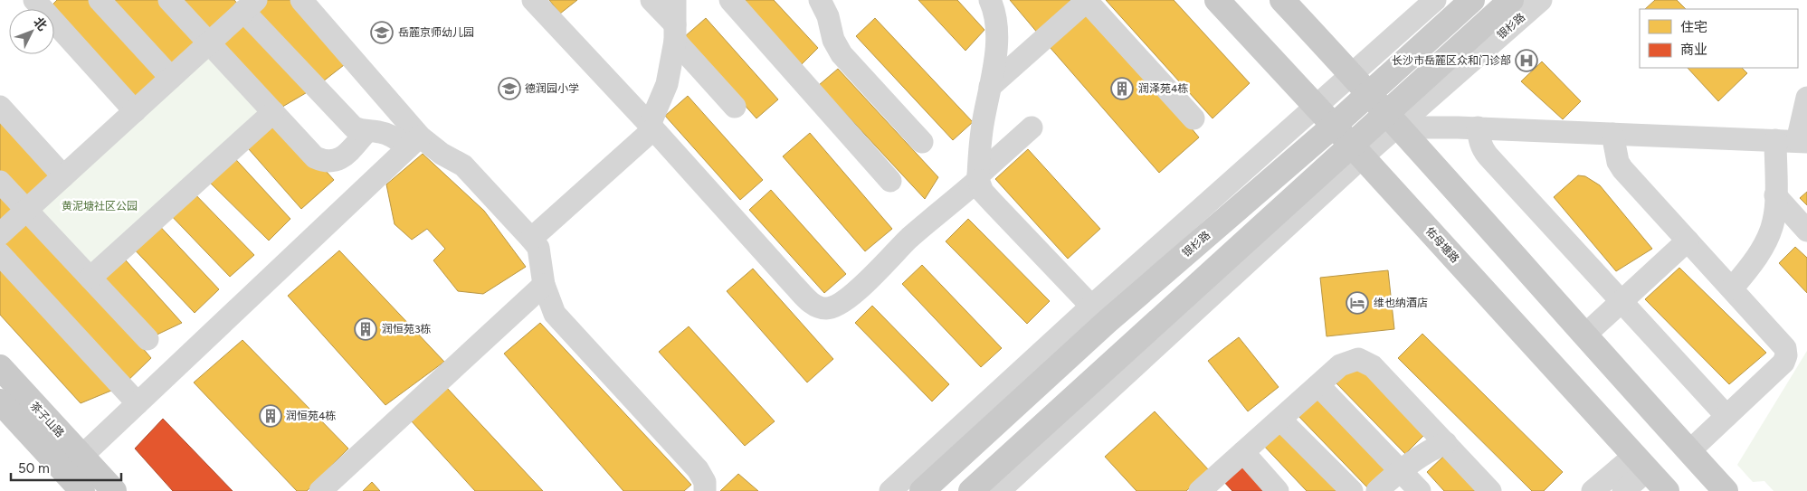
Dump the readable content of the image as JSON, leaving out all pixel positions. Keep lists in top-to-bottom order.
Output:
{
  "streets": {
    "main road": ["银杉路", "佑母塘路", "茶子山路"]
  },
  "crossings": [
    ["银杉路", "佑母塘路"]
  ],
  "parks": ["黄泥塘社区公园"],
  "places": {
    "school or university": ["岳麓京师幼儿园", "德润园小学"],
    "hospital": ["长沙市岳麓区众和门诊部"],
    "building": ["润泽苑4栋", "润恒苑3栋", "润恒苑4栋"],
    "hotel": ["维也纳酒店"]
  },
  "legend": ["住宅", "商业"],
  "scale_bar": "50 m",
  "north": "top right"
}
